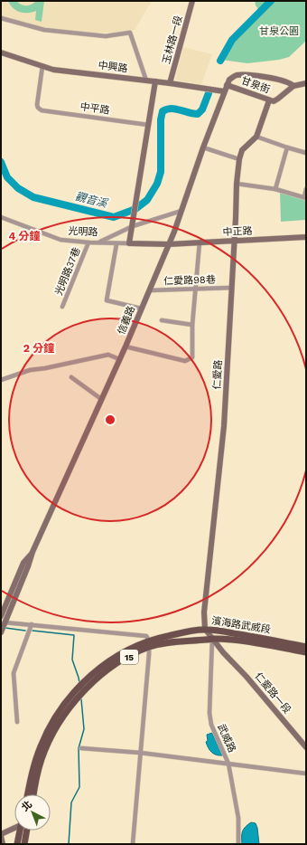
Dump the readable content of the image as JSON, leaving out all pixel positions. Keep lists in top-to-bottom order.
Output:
{
  "streets": {
    "main road": ["濱海路武威段", "15"],
    "street": [
      "玉林路一段",
      "中興路",
      "甘泉街",
      "中平路",
      "光明路",
      "中正路",
      "光明路37巷",
      "仁愛路98巷",
      "信義路",
      "仁愛路",
      "仁愛路一段",
      "武威路"
    ]
  },
  "crossings": [
    ["玉林路一段", "中興路"],
    ["中興路", "甘泉街"],
    ["中興路", "中平路"],
    ["中興路", "信義路"],
    ["甘泉街", "信義路"],
    ["甘泉街", "仁愛路"],
    ["光明路", "中正路"],
    ["光明路", "光明路37巷"],
    ["光明路", "信義路"],
    ["中正路", "信義路"],
    ["中正路", "仁愛路"],
    ["仁愛路98巷", "信義路"],
    ["仁愛路98巷", "仁愛路"],
    ["仁愛路", "濱海路武威段"],
    ["濱海路武威段", "仁愛路一段"],
    ["濱海路武威段", "武威路"],
    ["仁愛路一段", "武威路"]
  ],
  "water": ["觀音溪"],
  "parks": ["甘泉公園"],
  "north": "top left",
  "rings": ["4 分鐘", "2 分鐘"]
}
